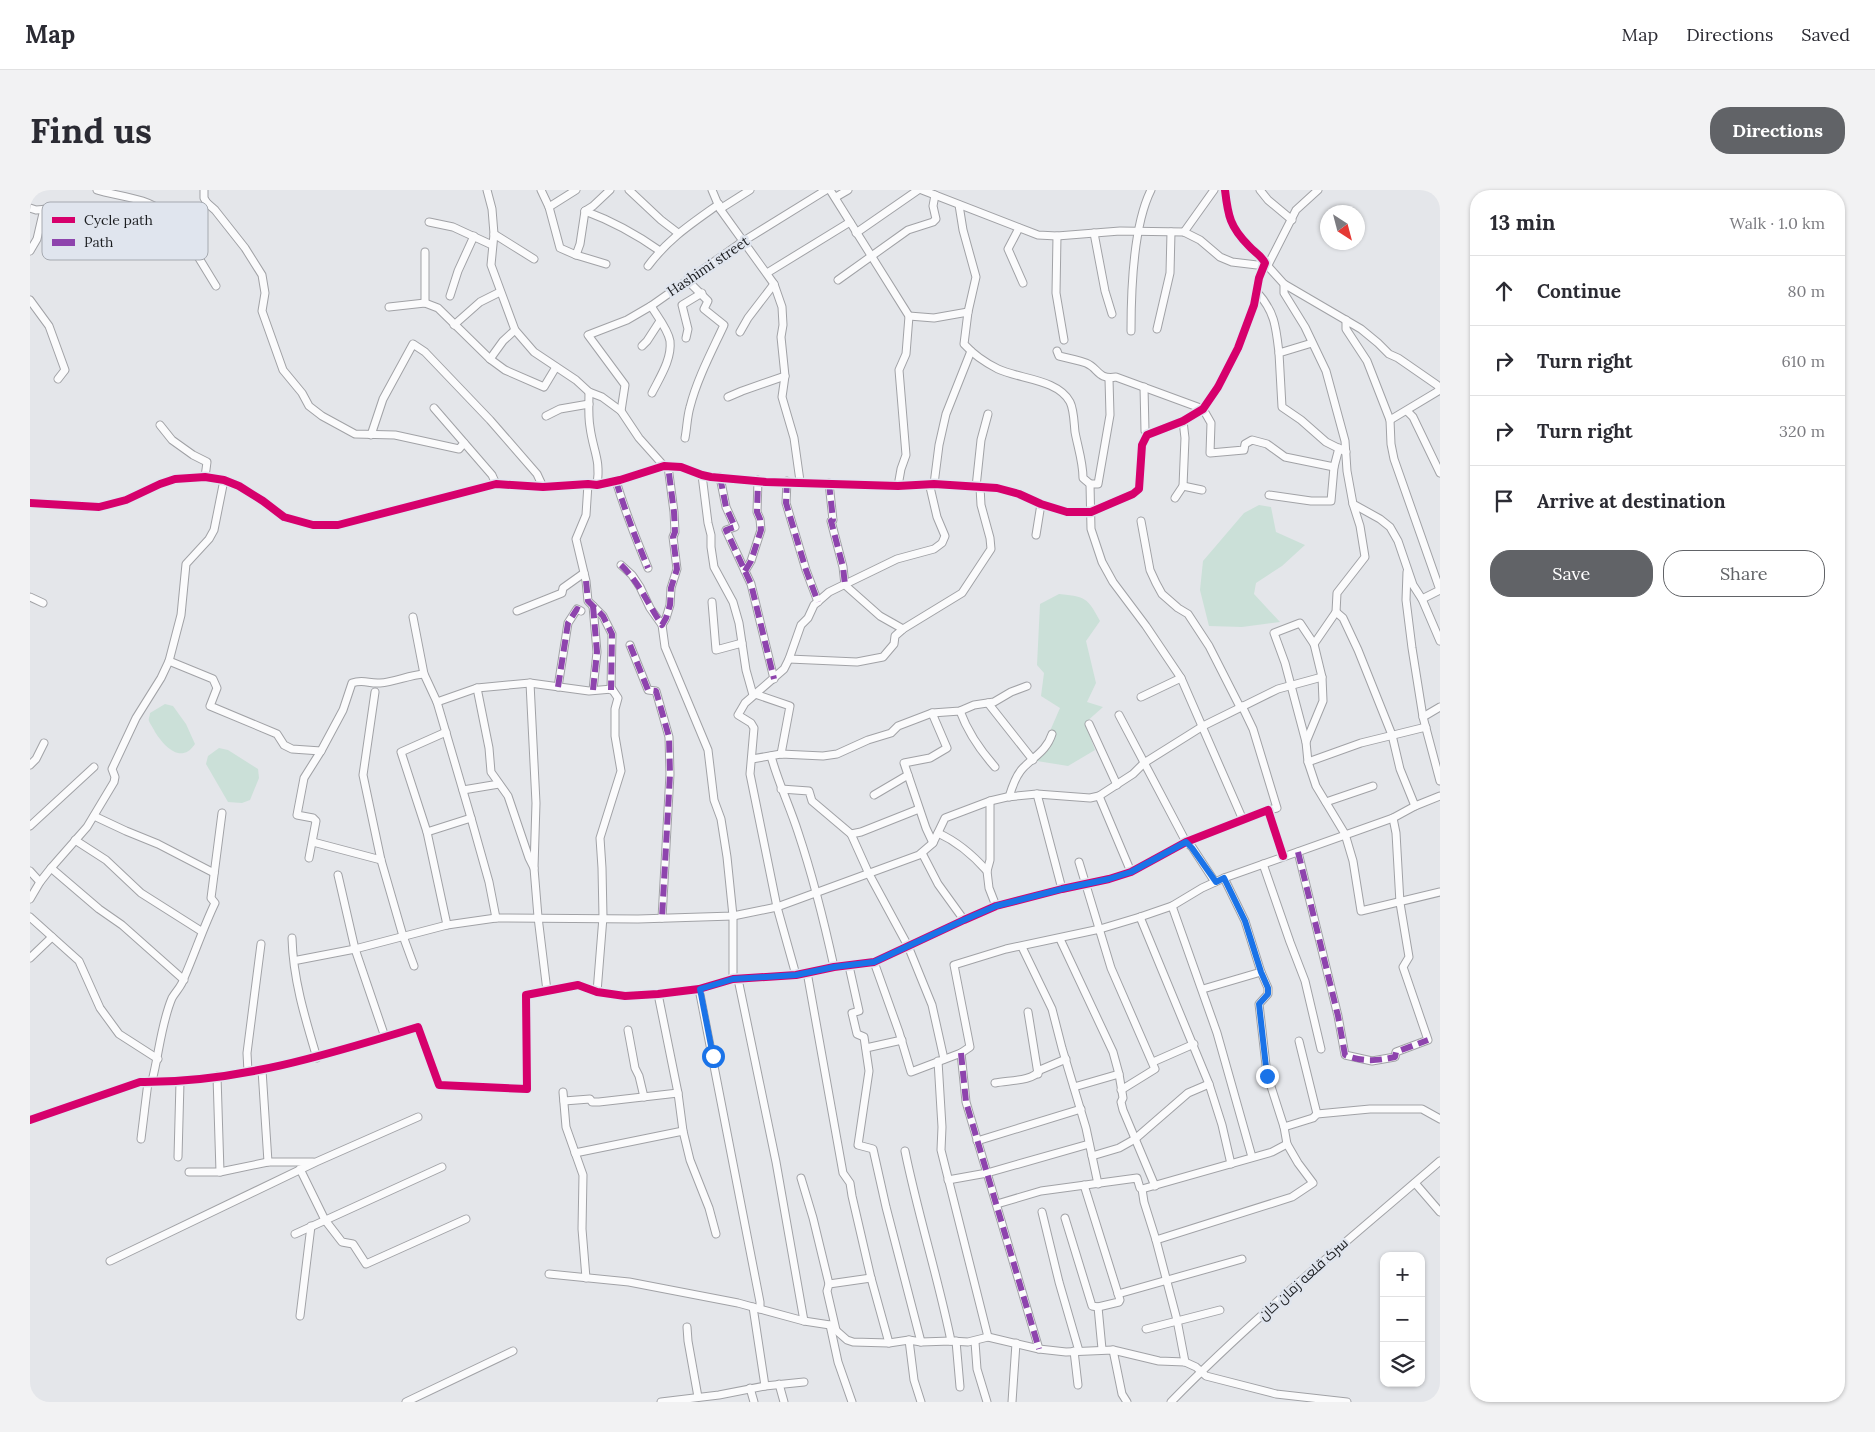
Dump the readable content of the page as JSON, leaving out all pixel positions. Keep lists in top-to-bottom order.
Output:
{
  "streets": {
    "street": ["Hashimi street", "سرک قلعه زمان خان"]
  },
  "legend": ["Cycle path", "Path"],
  "north": "bottom right",
  "page": {
    "header": "Map",
    "nav": ["Map", "Directions", "Saved"],
    "buttons": [
      "Directions",
      ["Save", "Share"]
    ],
    "title": "Find us",
    "heading": ["13 min", "Walk · 1.0 km"],
    "list": [
      ["Continue", "80 m"],
      ["Turn right", "610 m"],
      ["Turn right", "320 m"],
      "Arrive at destination"
    ],
    "map_buttons": ["+", "−"]
  }
}
